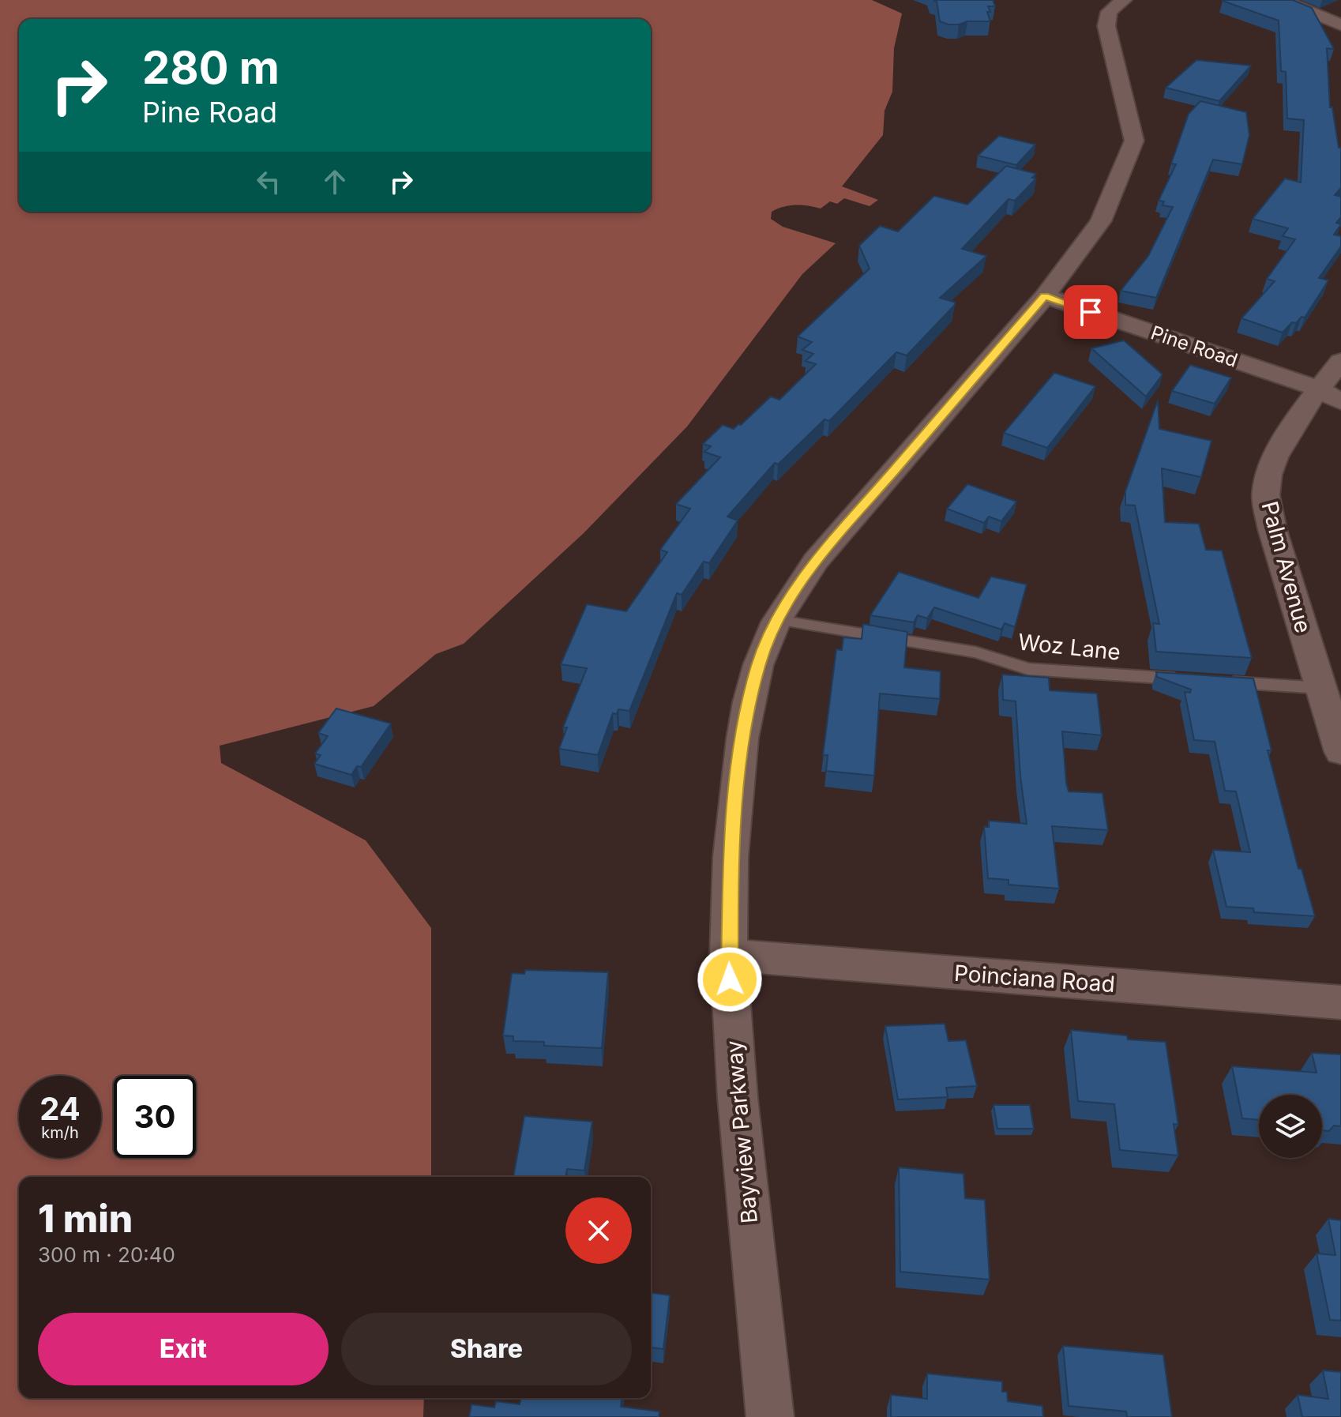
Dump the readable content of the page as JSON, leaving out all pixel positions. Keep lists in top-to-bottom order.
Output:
{
  "streets": {
    "street": [
      "Pine Road",
      "Palm Avenue",
      "Poinciana Road",
      "Bayview Parkway"
    ],
    "lane": ["Woz Lane"]
  },
  "crossings": [
    ["Pine Road", "Palm Avenue"],
    ["Pine Road", "Bayview Parkway"],
    ["Woz Lane", "Bayview Parkway"],
    ["Poinciana Road", "Bayview Parkway"]
  ],
  "page": {
    "turn": ["280 m", "Pine Road"],
    "speed": "24 km/h",
    "limit": "30",
    "heading": ["1 min", "300 m · 20:40"],
    "buttons": ["Exit", "Share"]
  }
}
